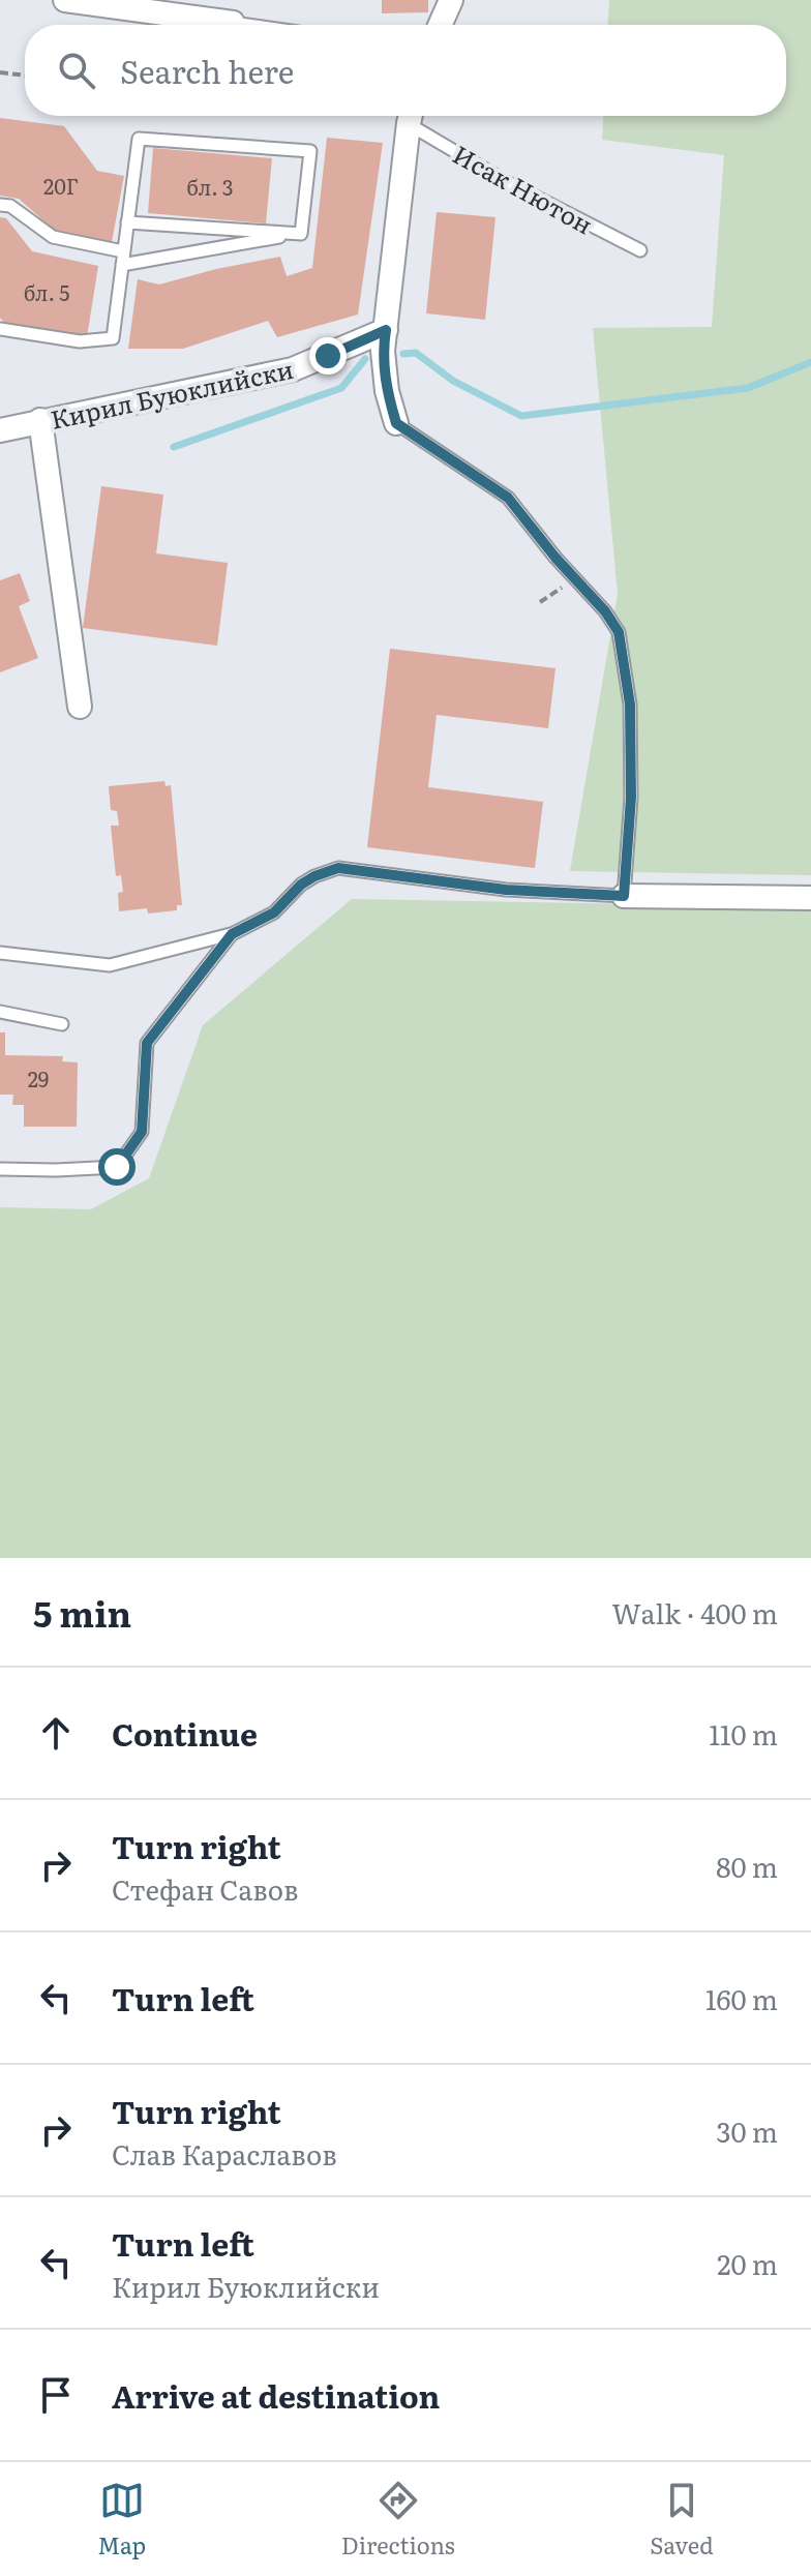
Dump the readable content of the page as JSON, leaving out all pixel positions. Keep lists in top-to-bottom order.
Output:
{
  "streets": {
    "street": ["Кирил Буюклийски"],
    "lane": ["Исак Нютон"]
  },
  "house_numbers": [
    "20Г",
    "бл. 3",
    "бл. 5",
    "29"
  ],
  "page": {
    "search": "Search here",
    "heading": ["5 min", "Walk · 400 m"],
    "list": [
      ["Continue", "110 m"],
      ["Turn right", "Стефан Савов", "80 m"],
      ["Turn left", "160 m"],
      ["Turn right", "Слав Караславов", "30 m"],
      ["Turn left", "Кирил Буюклийски", "20 m"],
      "Arrive at destination"
    ],
    "nav": ["Map", "Directions", "Saved"]
  }
}
